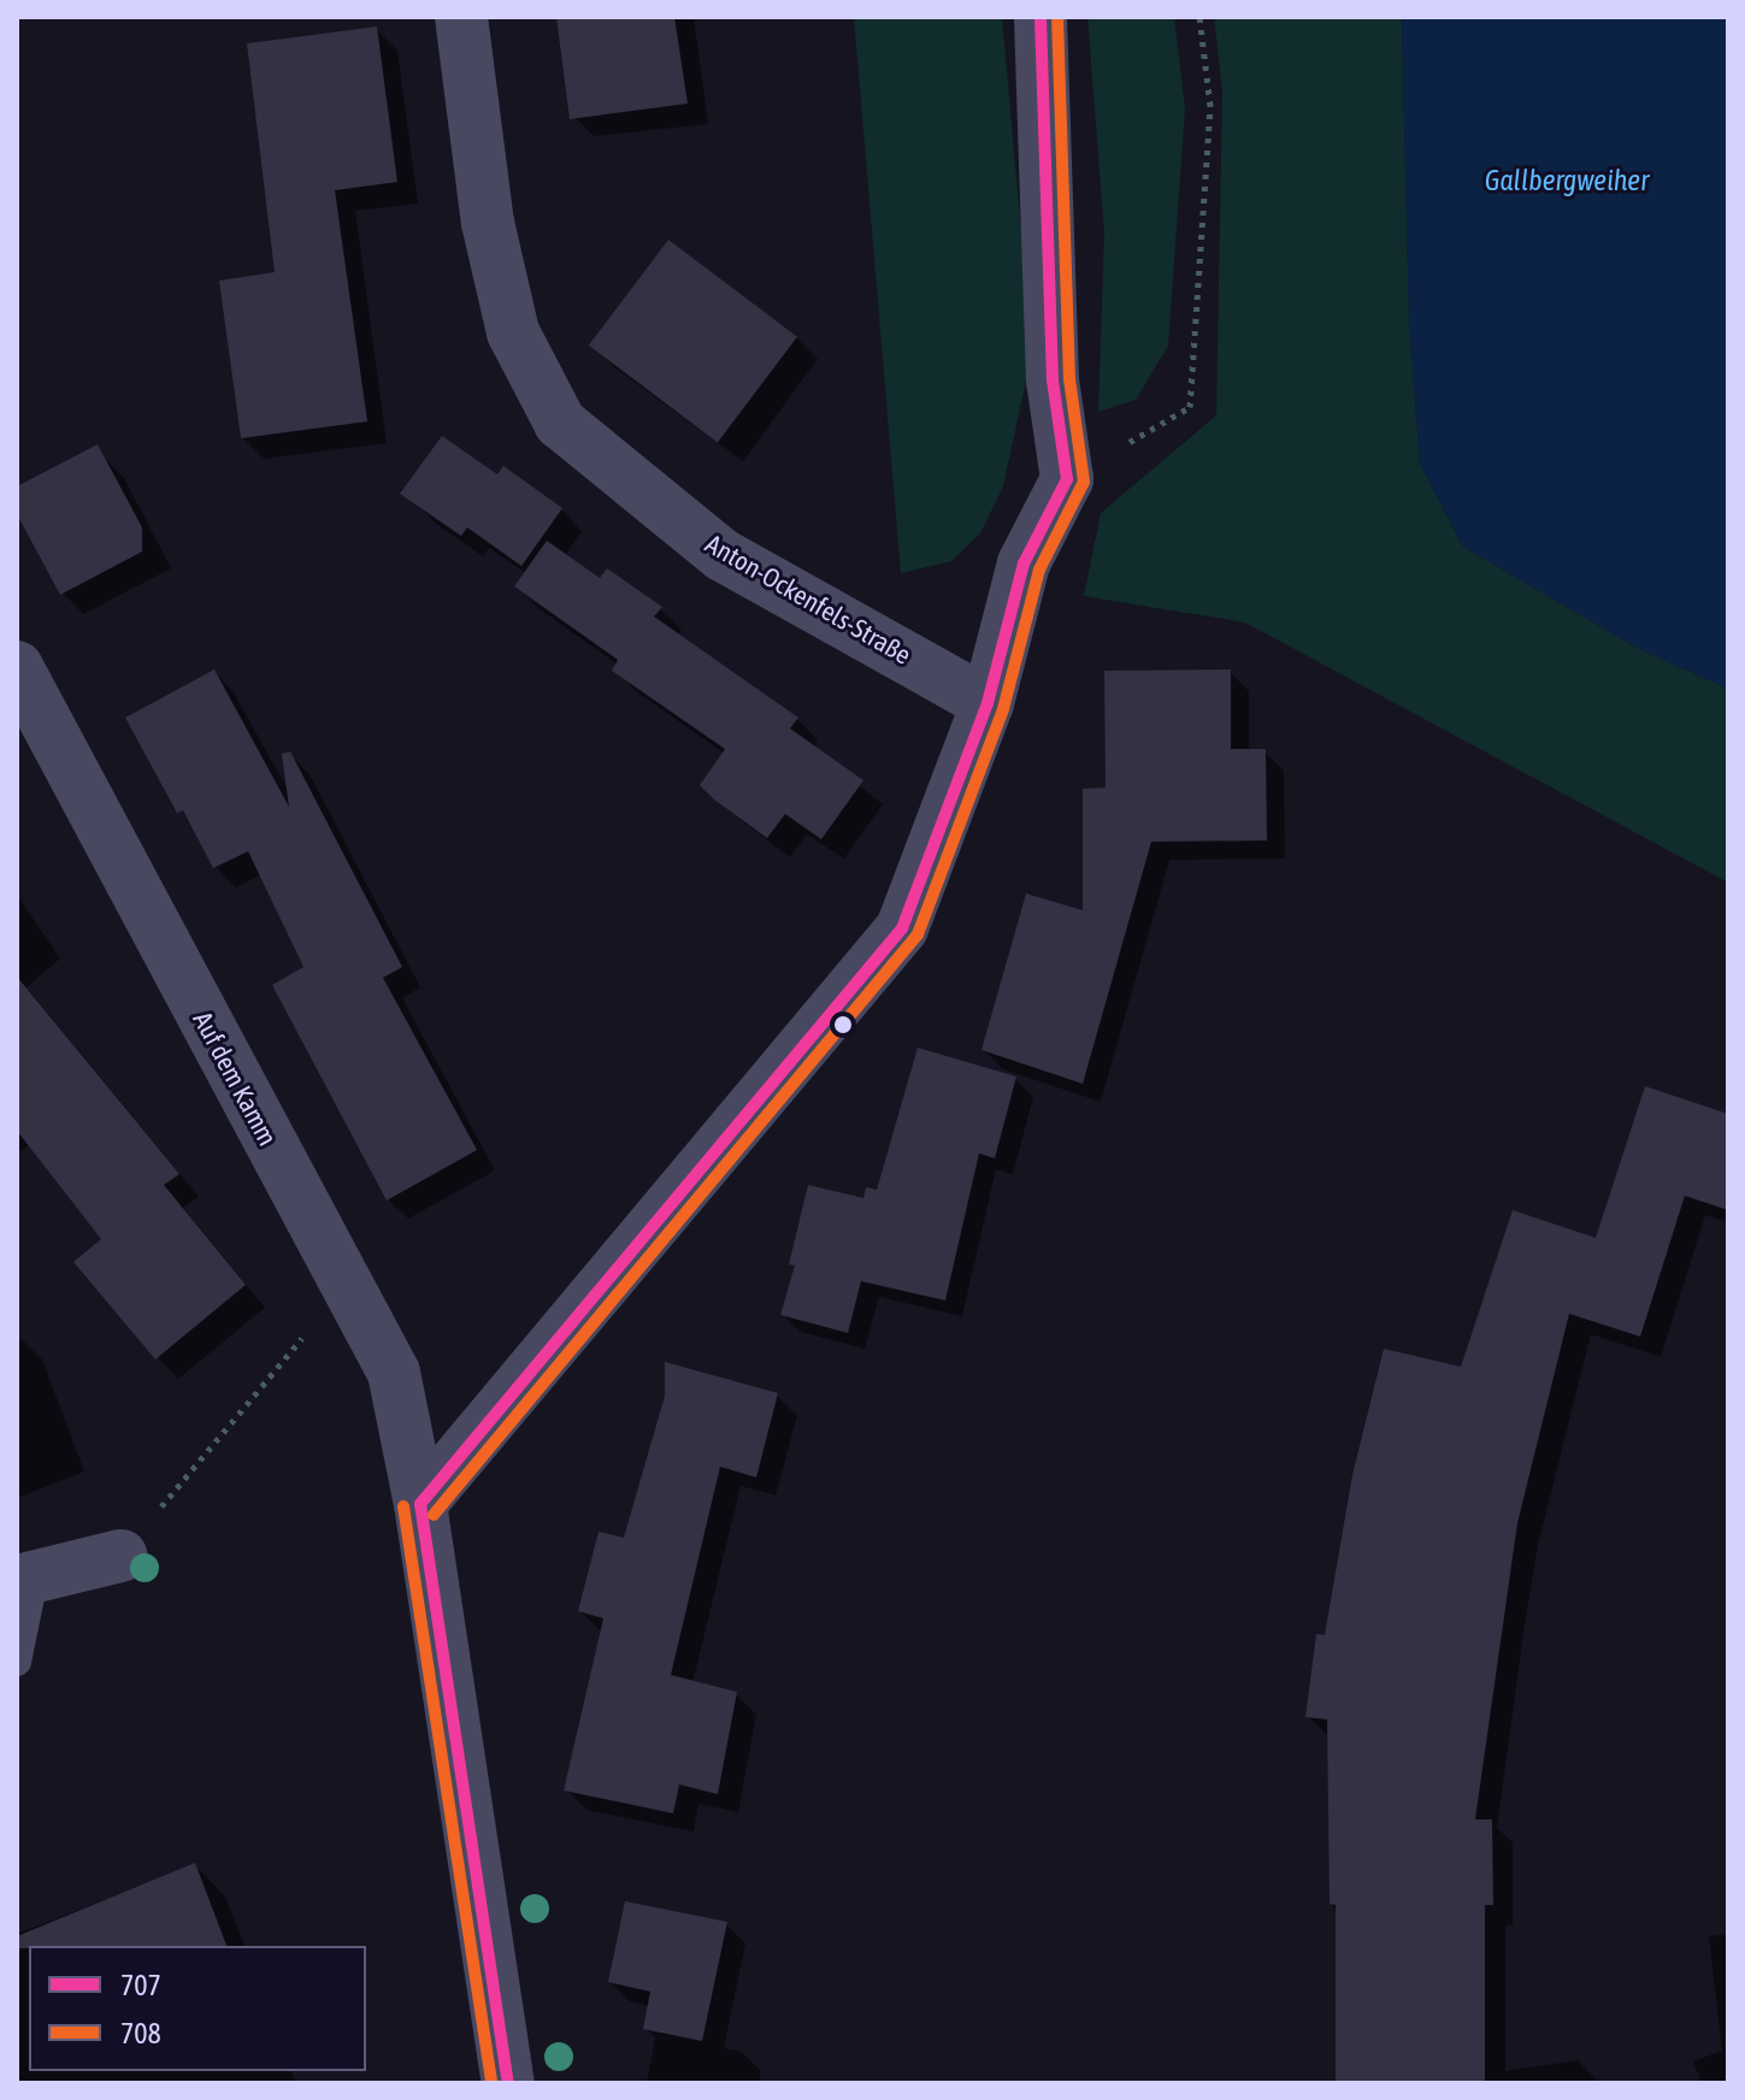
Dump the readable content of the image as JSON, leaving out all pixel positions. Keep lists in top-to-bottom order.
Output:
{
  "streets": {
    "street": ["Anton-Ockenfels-Straße", "Auf dem Kamm"]
  },
  "water": ["Gallbergweiher"],
  "lines": ["transit line 707", "transit line 708"],
  "legend": ["707", "708"]
}
